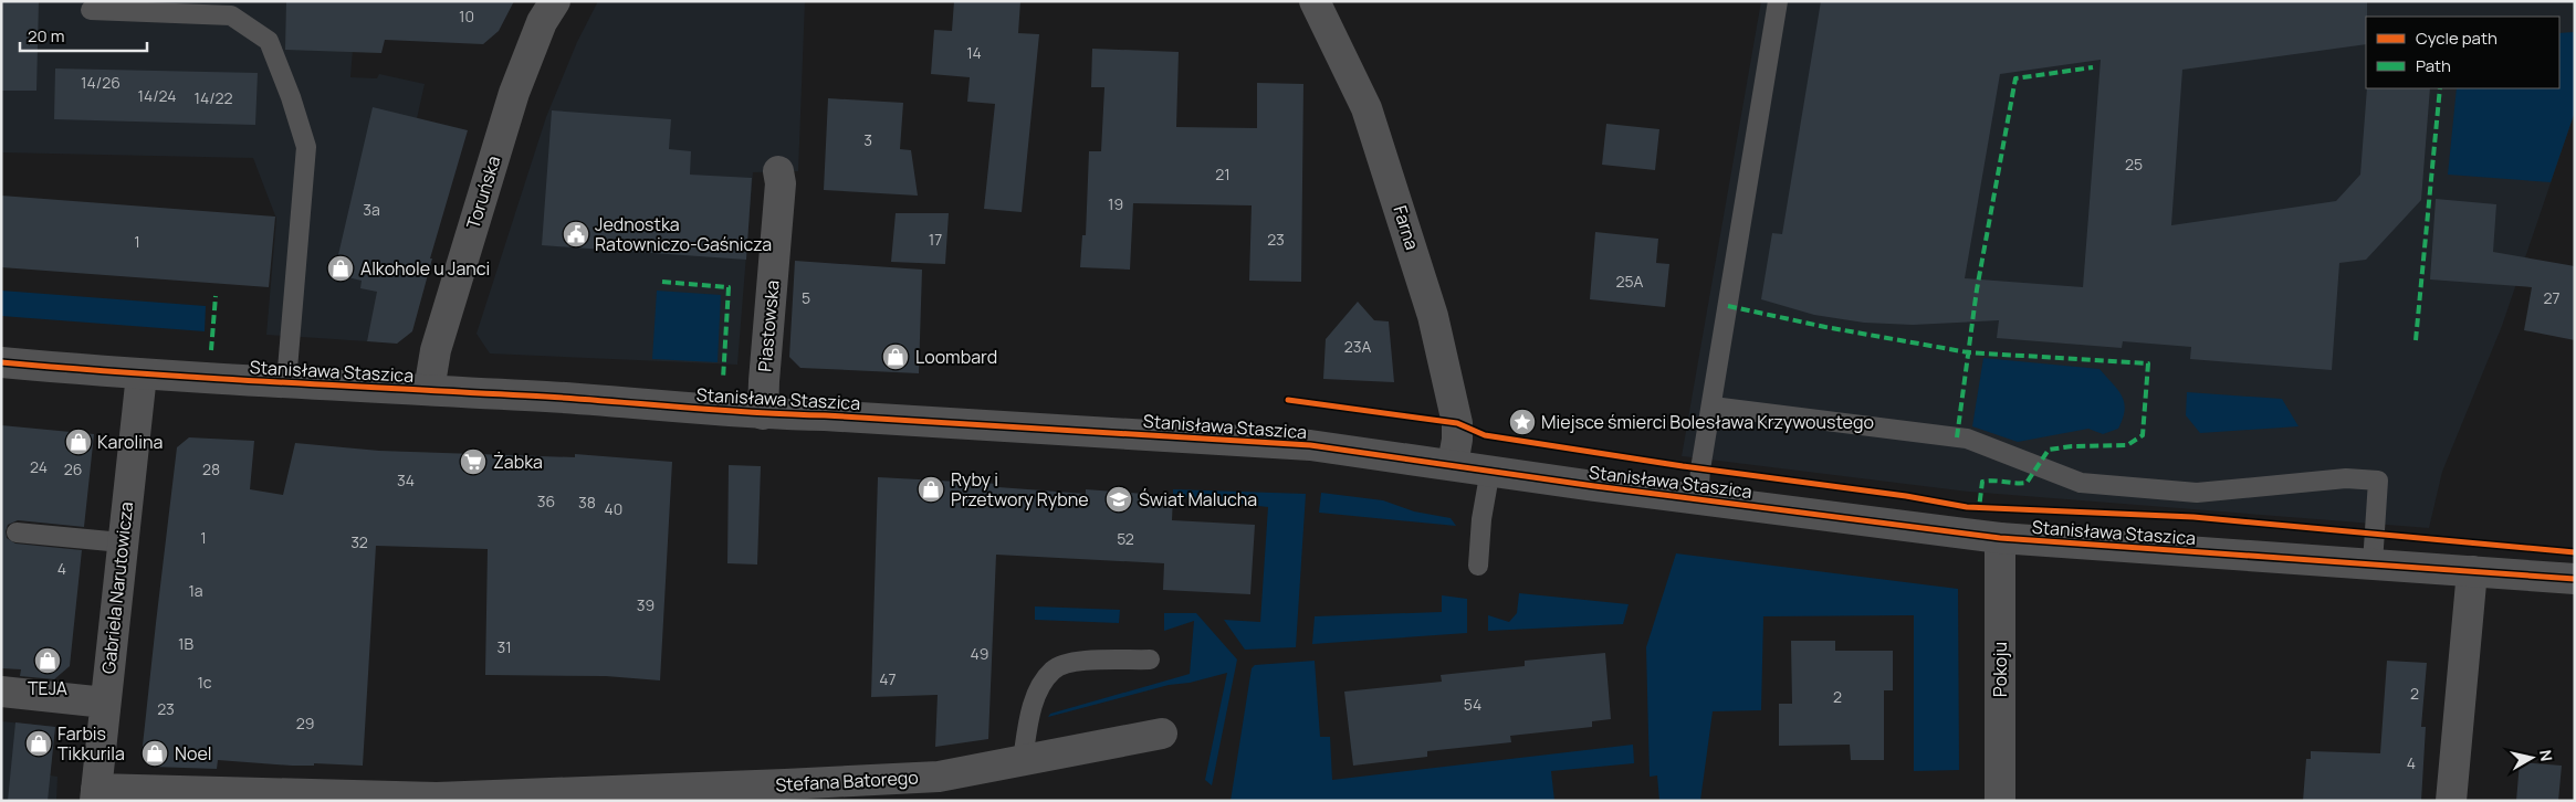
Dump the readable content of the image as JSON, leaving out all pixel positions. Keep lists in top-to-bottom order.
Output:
{
  "streets": {
    "street": [
      "Toruńska",
      "Farna",
      "Piastowska",
      "Stanisława Staszica",
      "Gabriela Narutowicza",
      "Pokoju",
      "Stefana Batorego"
    ]
  },
  "crossings": [
    ["Toruńska", "Stanisława Staszica"],
    ["Farna", "Stanisława Staszica"],
    ["Piastowska", "Stanisława Staszica"],
    ["Stanisława Staszica", "Gabriela Narutowicza"],
    ["Stanisława Staszica", "Pokoju"],
    ["Gabriela Narutowicza", "Stefana Batorego"]
  ],
  "places": {
    "public building": ["Jednostka Ratowniczo-Gaśnicza"],
    "shop": [
      "Alkohole u Janci",
      "Loombard",
      "Karolina",
      "Ryby i Przetwory Rybne",
      "TEJA",
      "Farbis Tikkurila",
      "Noel"
    ],
    "place": ["Miejsce śmierci Bolesława Krzywoustego"],
    "supermarket": ["Żabka"],
    "school or university": ["Świat Malucha"]
  },
  "house_numbers": [
    "10",
    "14",
    "14/26",
    "14/24",
    "14/22",
    "3",
    "25",
    "21",
    "19",
    "3a",
    "17",
    "23",
    "1",
    "25A",
    "5",
    "27",
    "23A",
    "24",
    "26",
    "28",
    "34",
    "36",
    "38",
    "40",
    "1",
    "52",
    "32",
    "4",
    "1a",
    "39",
    "1B",
    "31",
    "49",
    "47",
    "1c",
    "2",
    "2",
    "54",
    "23",
    "29",
    "4"
  ],
  "legend": ["Cycle path", "Path"],
  "scale_bar": "20 m",
  "north": "right"
}
